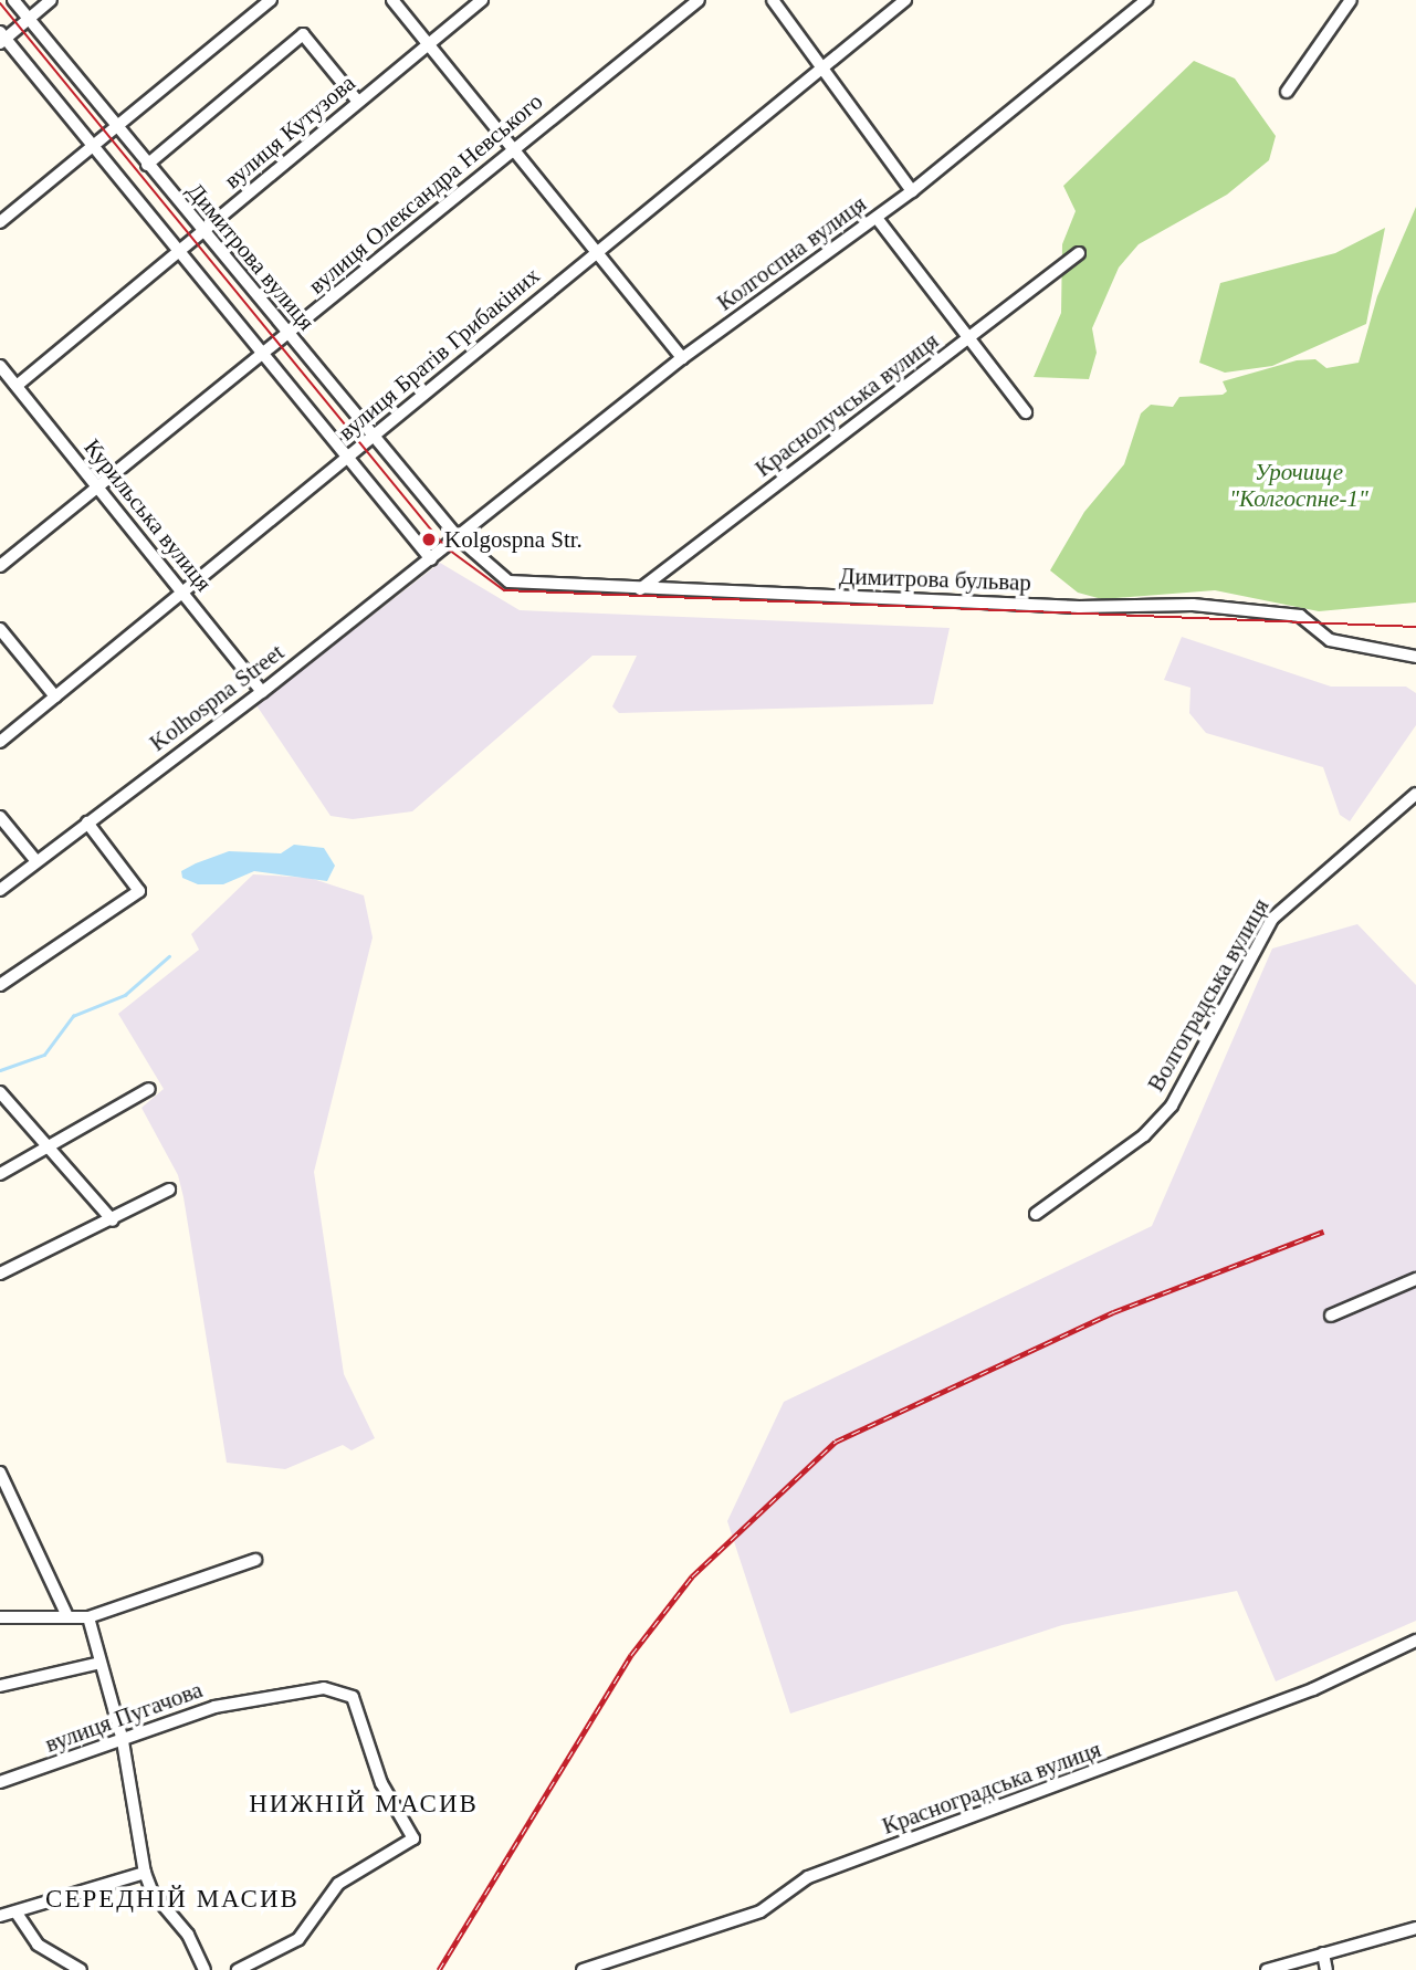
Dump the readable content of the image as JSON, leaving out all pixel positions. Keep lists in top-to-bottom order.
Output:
{
  "streets": {
    "street": [
      "вулиця Кутузова",
      "вулиця Олександра Невського",
      "Колгоспна вулиця",
      "Димитрова вулиця",
      "вулиця Братів Грибакіних",
      "Краснолучська вулиця",
      "Курильська вулиця",
      "Димитрова бульвар",
      "Kolhospna Street",
      "Волгоградська вулиця",
      "вулиця Пугачова",
      "Красноградська вулиця"
    ]
  },
  "crossings": [
    ["вулиця Кутузова", "Димитрова вулиця"],
    ["вулиця Кутузова", "Курильська вулиця"],
    ["вулиця Олександра Невського", "Димитрова вулиця"],
    ["вулиця Олександра Невського", "Курильська вулиця"],
    ["Колгоспна вулиця", "Димитрова вулиця"],
    ["Колгоспна вулиця", "Димитрова бульвар"],
    ["Колгоспна вулиця", "Kolhospna Street"],
    ["Димитрова вулиця", "вулиця Братів Грибакіних"],
    ["Димитрова вулиця", "Димитрова бульвар"],
    ["Димитрова вулиця", "Kolhospna Street"],
    ["вулиця Братів Грибакіних", "Курильська вулиця"],
    ["Краснолучська вулиця", "Димитрова бульвар"],
    ["Курильська вулиця", "Kolhospna Street"],
    ["Димитрова бульвар", "Kolhospna Street"]
  ],
  "districts": ["НИЖНІЙ МАСИВ", "СЕРЕДНІЙ МАСИВ"],
  "parks": ["Урочище \"Колгоспне-1\""],
  "places": ["Kolgospna Str."]
}
